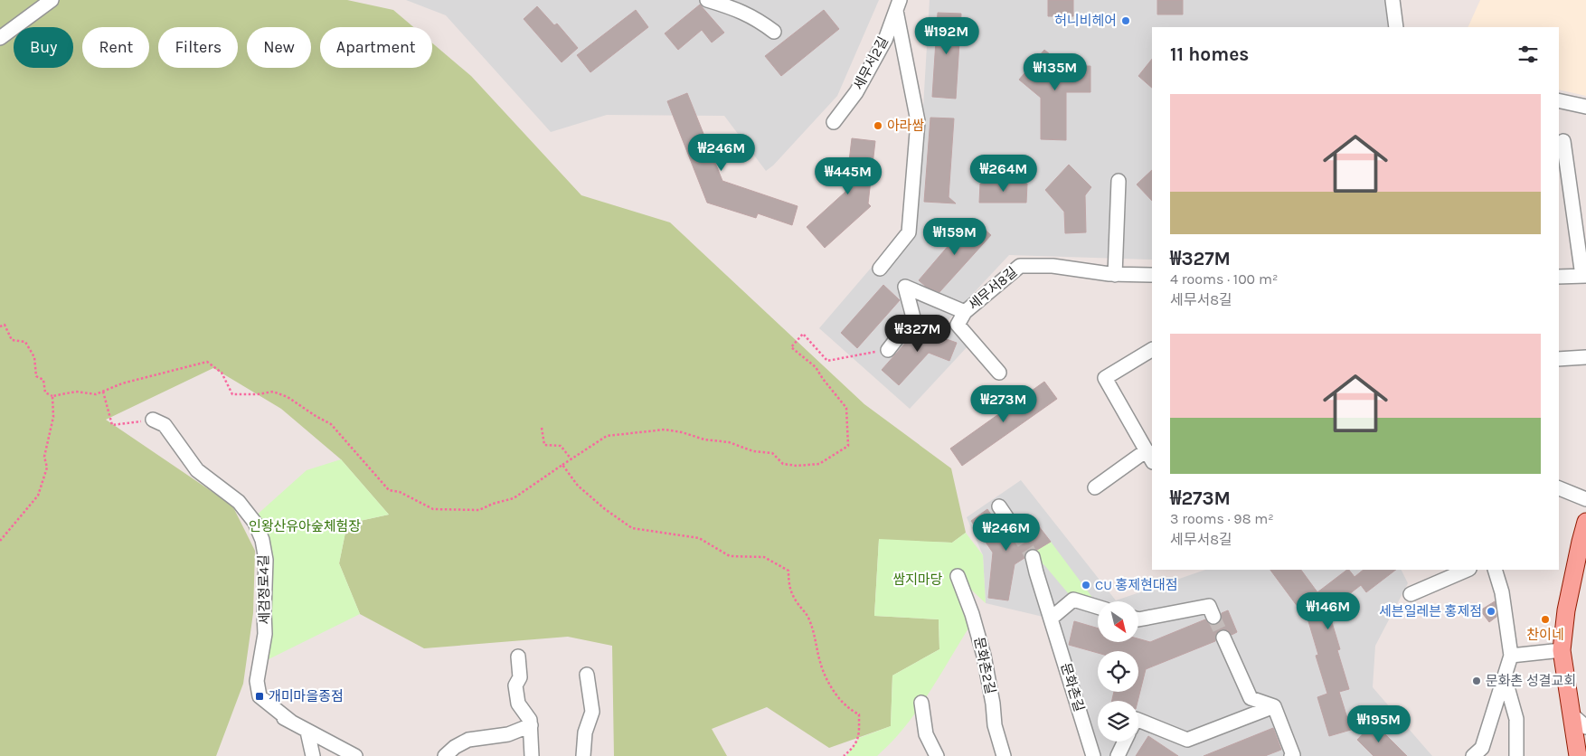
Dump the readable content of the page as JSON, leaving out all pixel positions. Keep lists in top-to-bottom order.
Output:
{
  "streets": {
    "street": [
      "세무서2길",
      "세무서8길",
      "세검정로4길",
      "문화촌2길",
      "문화촌길"
    ]
  },
  "parks": ["인왕산유아숲체험장", "쌈지마당"],
  "places": {
    "other": [
      "허니비헤어",
      "아라쌈",
      "CU 홍제현대점",
      "세븐일레븐 홍제점",
      "찬이네",
      "문화촌 성결교회"
    ],
    "transit": ["개미마을종점"]
  },
  "north": "bottom right",
  "page": {
    "price": [
      "₩192M",
      "₩135M",
      "₩246M",
      "₩264M",
      "₩445M",
      "₩159M",
      "₩327M",
      "₩273M",
      "₩246M",
      "₩146M",
      "₩195M"
    ],
    "chip": [
      "Buy",
      "Rent",
      "Filters",
      "New",
      "Apartment"
    ],
    "heading": "11 homes",
    "list": [
      {
        "name": "₩327M",
        "note": "4 rooms · 100 m² · 세무서8길"
      },
      {
        "name": "₩273M",
        "note": "3 rooms · 98 m² · 세무서8길"
      }
    ]
  }
}
